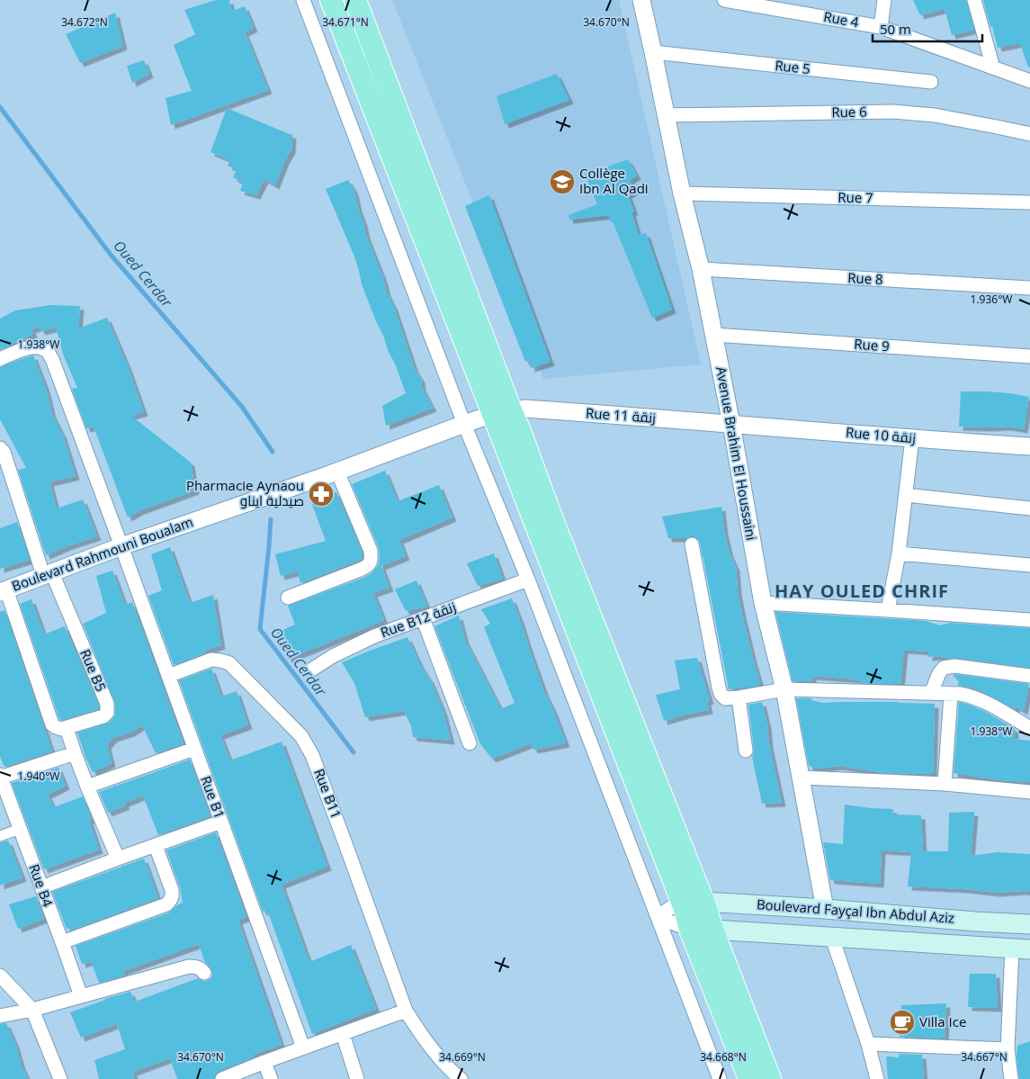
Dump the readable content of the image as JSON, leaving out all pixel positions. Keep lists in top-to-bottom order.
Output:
{
  "streets": {
    "main road": ["Boulevard Fayçal Ibn Abdul Aziz"],
    "street": [
      "Rue 4",
      "Rue 5",
      "Rue 6",
      "Rue 7",
      "Rue 8",
      "Rue 9",
      "Rue 11 زنقة",
      "Rue 10 زنقة",
      "Avenue Brahim El Houssaini",
      "Boulevard Rahmouni Boualam",
      "Rue B12 زنقة",
      "Rue B5",
      "Rue B11",
      "Rue B1",
      "Rue B4"
    ]
  },
  "crossings": [
    ["Rue 5", "Avenue Brahim El Houssaini"],
    ["Rue 6", "Avenue Brahim El Houssaini"],
    ["Rue 7", "Avenue Brahim El Houssaini"],
    ["Rue 8", "Avenue Brahim El Houssaini"],
    ["Rue 9", "Avenue Brahim El Houssaini"],
    ["Rue 11 زنقة", "Rue 10 زنقة"],
    ["Rue 11 زنقة", "Avenue Brahim El Houssaini"],
    ["Rue 11 زنقة", "Boulevard Rahmouni Boualam"],
    ["Rue 10 زنقة", "Avenue Brahim El Houssaini"],
    ["Avenue Brahim El Houssaini", "Boulevard Fayçal Ibn Abdul Aziz"],
    ["Boulevard Rahmouni Boualam", "Rue B5"],
    ["Boulevard Rahmouni Boualam", "Rue B1"],
    ["Rue B11", "Rue B1"]
  ],
  "districts": ["HAY OULED CHRIF"],
  "water": ["Oued Cerdar"],
  "places": {
    "school or university": ["Collège Ibn Al Qadi"],
    "pharmacy": ["Pharmacie Aynaou صيدلية ايناو"],
    "cafe": ["Villa Ice"]
  },
  "scale_bar": "50 m",
  "coordinates": [
    "34.671°N",
    "34.670°N",
    "34.672°N",
    "1.936°W",
    "1.938°W",
    "1.940°W",
    "34.669°N",
    "34.668°N",
    "34.667°N"
  ]
}
